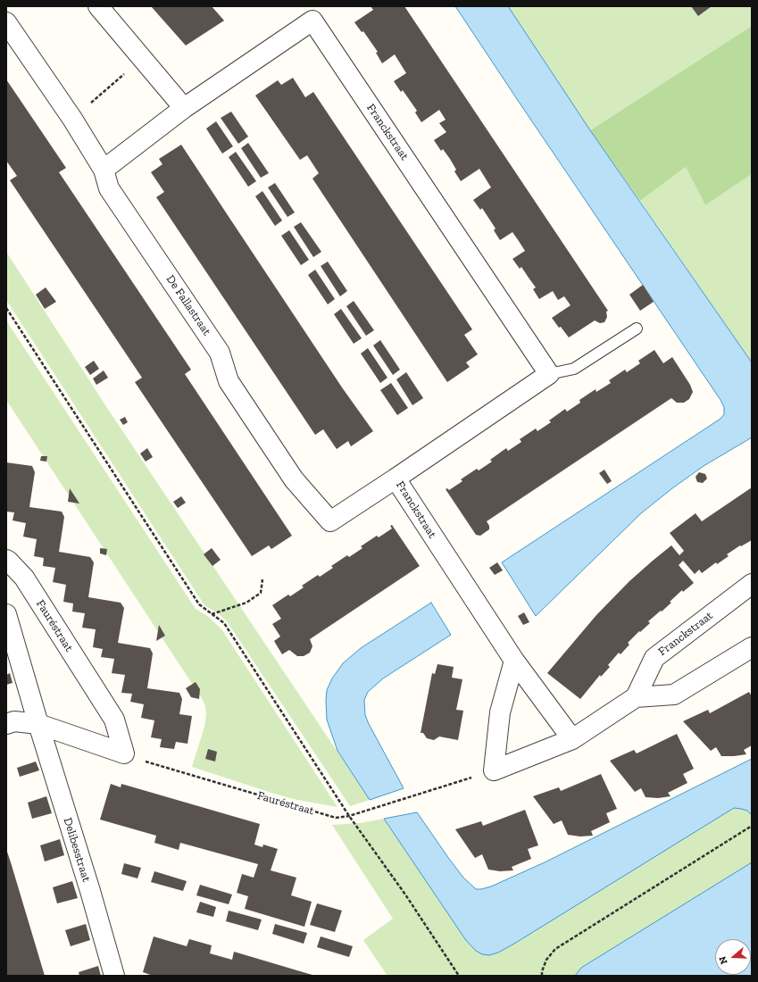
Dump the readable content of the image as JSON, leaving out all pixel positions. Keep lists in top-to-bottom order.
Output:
{
  "streets": {
    "street": [
      "Franckstraat",
      "De Fallastraat",
      "Fauréstraat",
      "Delibesstraat"
    ]
  },
  "crossings": [
    ["Franckstraat", "De Fallastraat"]
  ],
  "north": "left"
}
